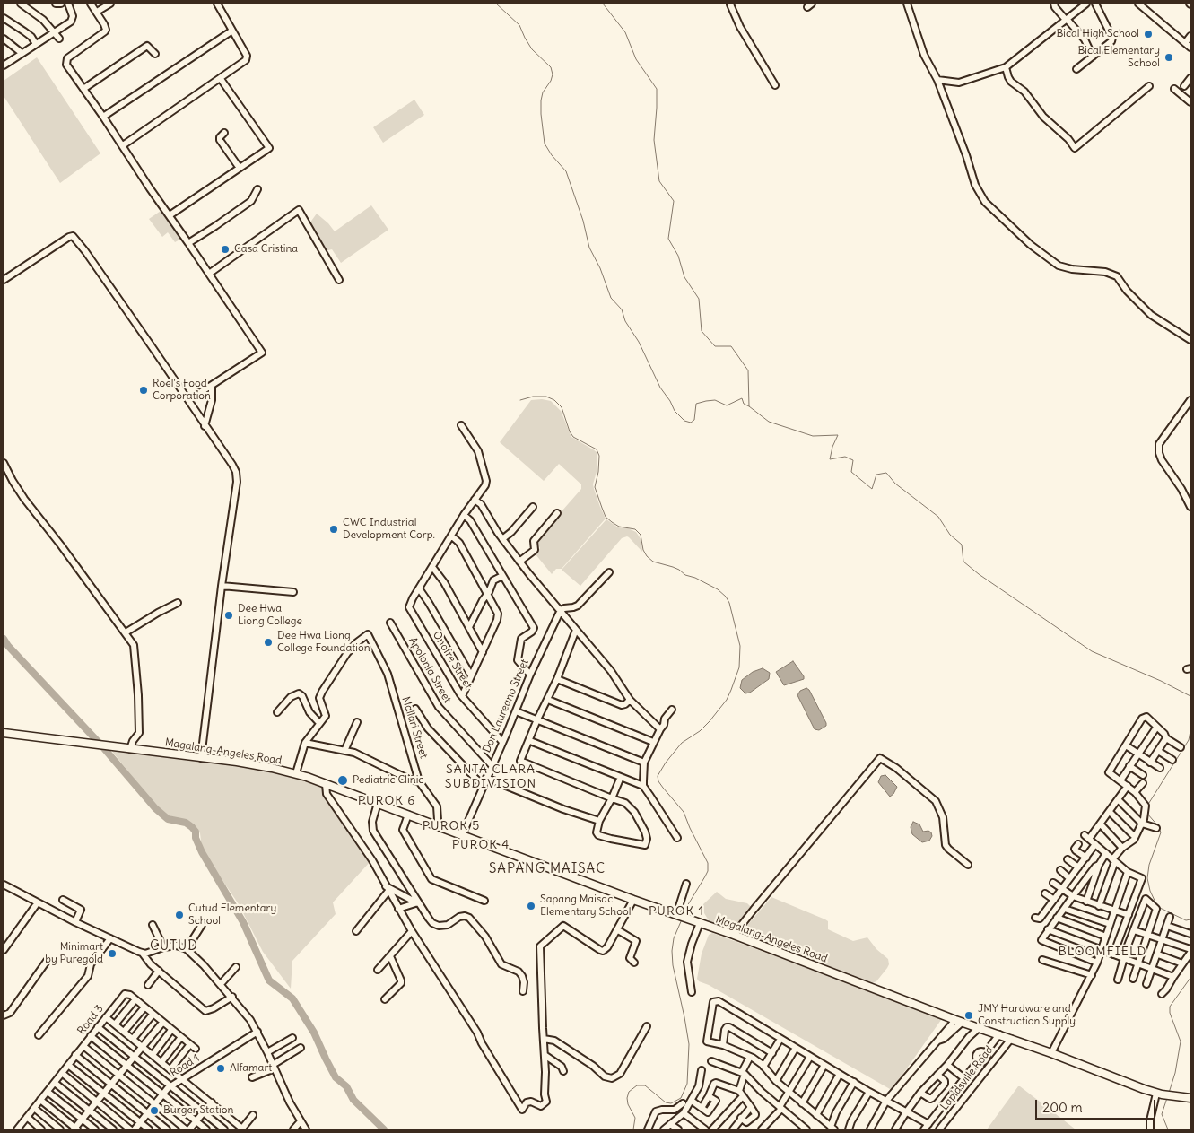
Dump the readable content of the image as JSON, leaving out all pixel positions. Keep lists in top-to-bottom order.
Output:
{
  "streets": {
    "main road": ["Magalang-Angeles Road"],
    "street": [
      "Onofre Street",
      "Apolonia Street",
      "Don Laureano Street",
      "Mallari Street",
      "Road 3",
      "Road 1",
      "Lapidsville Road"
    ]
  },
  "crossings": [
    ["Onofre Street", "Don Laureano Street"],
    ["Apolonia Street", "Don Laureano Street"],
    ["Don Laureano Street", "Magalang-Angeles Road"],
    ["Mallari Street", "Magalang-Angeles Road"],
    ["Magalang-Angeles Road", "Lapidsville Road"]
  ],
  "districts": [
    "SANTA CLARA SUBDIVISION",
    "PUROK 6",
    "PUROK 5",
    "PUROK 4",
    "SAPANG MAISAC",
    "PUROK 1",
    "CUTUD",
    "BLOOMFIELD"
  ],
  "places": [
    "Bical High School",
    "Bical Elementary School",
    "Casa Cristina",
    "Roel's Food Corporation",
    "CWC Industrial Development Corp.",
    "Dee Hwa Liong College",
    "Dee Hwa Liong College Foundation",
    "Pediatric Clinic",
    "Sapang Maisac Elementary School",
    "Cutud Elementary School",
    "Minimart by Puregold",
    "JMY Hardware and Construction Supply",
    "Alfamart",
    "Burger Station"
  ],
  "scale_bar": "200 m"
}
